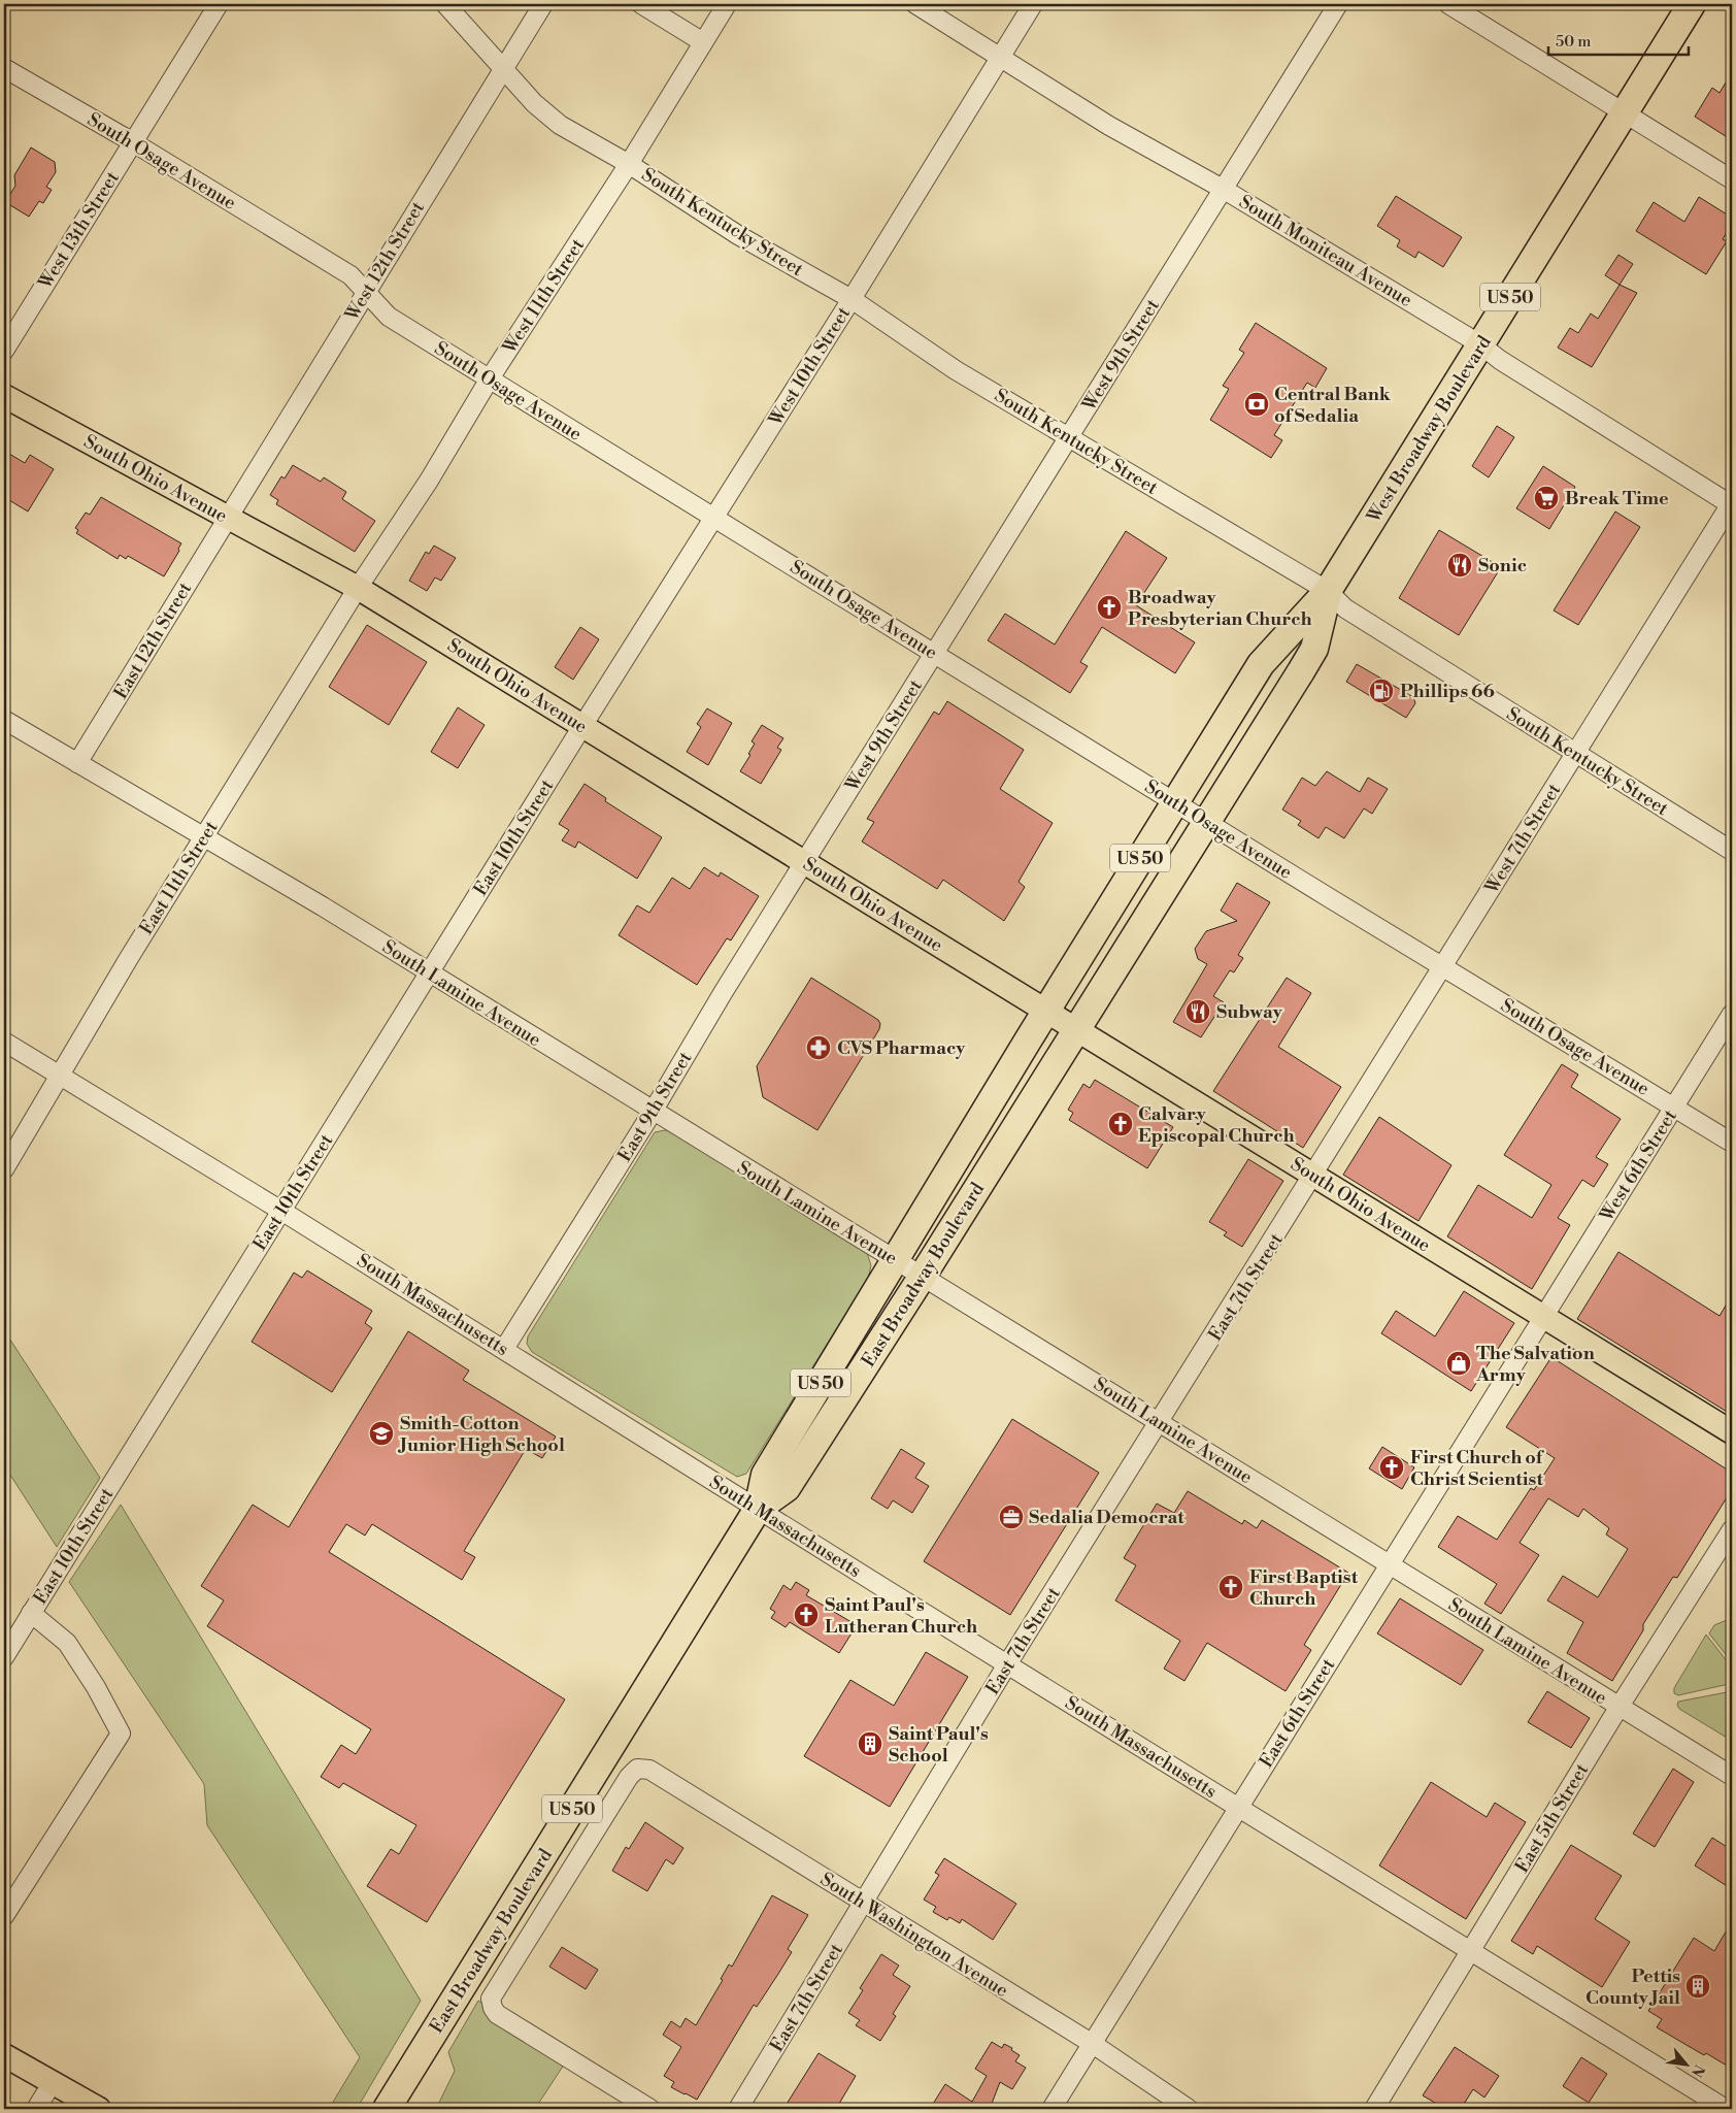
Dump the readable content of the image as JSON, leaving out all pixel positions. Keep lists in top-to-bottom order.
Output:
{
  "streets": {
    "highway": ["US 50", "West Broadway Boulevard", "East Broadway Boulevard"],
    "main road": ["South Ohio Avenue"],
    "street": [
      "South Osage Avenue",
      "South Kentucky Street",
      "West 13th Street",
      "South Moniteau Avenue",
      "West 12th Street",
      "West 11th Street",
      "West 9th Street",
      "West 10th Street",
      "East 12th Street",
      "East 10th Street",
      "West 7th Street",
      "East 11th Street",
      "South Lamine Avenue",
      "East 9th Street",
      "West 6th Street",
      "East 7th Street",
      "South Massachusetts",
      "East 6th Street",
      "East 5th Street",
      "South Washington Avenue"
    ]
  },
  "crossings": [
    ["South Osage Avenue", "West 13th Street"],
    ["South Osage Avenue", "West 12th Street"],
    ["South Osage Avenue", "West 11th Street"],
    ["South Osage Avenue", "West 9th Street"],
    ["South Osage Avenue", "West 10th Street"],
    ["South Osage Avenue", "West Broadway Boulevard"],
    ["South Osage Avenue", "West 7th Street"],
    ["South Osage Avenue", "West 6th Street"],
    ["South Kentucky Street", "West 12th Street"],
    ["South Kentucky Street", "West 11th Street"],
    ["South Kentucky Street", "West 9th Street"],
    ["South Kentucky Street", "West 10th Street"],
    ["South Kentucky Street", "West Broadway Boulevard"],
    ["South Kentucky Street", "West 7th Street"],
    ["South Moniteau Avenue", "West 9th Street"],
    ["South Moniteau Avenue", "West 10th Street"],
    ["South Moniteau Avenue", "West Broadway Boulevard"],
    ["South Moniteau Avenue", "West 7th Street"],
    ["West 12th Street", "South Ohio Avenue"],
    ["West 12th Street", "East 12th Street"],
    ["West 11th Street", "South Ohio Avenue"],
    ["West 11th Street", "East 11th Street"],
    ["West 9th Street", "South Ohio Avenue"],
    ["West 9th Street", "East 9th Street"],
    ["West 10th Street", "South Ohio Avenue"],
    ["West 10th Street", "East 10th Street"],
    ["West Broadway Boulevard", "South Ohio Avenue"],
    ["West Broadway Boulevard", "East Broadway Boulevard"],
    ["South Ohio Avenue", "East 12th Street"],
    ["South Ohio Avenue", "East 10th Street"],
    ["South Ohio Avenue", "West 7th Street"],
    ["South Ohio Avenue", "East 11th Street"],
    ["South Ohio Avenue", "East 9th Street"],
    ["South Ohio Avenue", "West 6th Street"],
    ["South Ohio Avenue", "East Broadway Boulevard"],
    ["South Ohio Avenue", "East 7th Street"],
    ["South Ohio Avenue", "East 6th Street"],
    ["East 12th Street", "South Lamine Avenue"],
    ["East 10th Street", "South Lamine Avenue"],
    ["East 10th Street", "South Massachusetts"],
    ["West 7th Street", "East 7th Street"],
    ["East 11th Street", "South Lamine Avenue"],
    ["East 11th Street", "South Massachusetts"],
    ["South Lamine Avenue", "East 9th Street"],
    ["South Lamine Avenue", "East Broadway Boulevard"],
    ["South Lamine Avenue", "East 7th Street"],
    ["South Lamine Avenue", "East 6th Street"],
    ["South Lamine Avenue", "East 5th Street"],
    ["East 9th Street", "South Massachusetts"],
    ["West 6th Street", "East 6th Street"],
    ["East Broadway Boulevard", "South Massachusetts"],
    ["East 7th Street", "South Massachusetts"],
    ["East 7th Street", "South Washington Avenue"],
    ["South Massachusetts", "East 6th Street"],
    ["South Massachusetts", "East 5th Street"],
    ["East 6th Street", "South Washington Avenue"]
  ],
  "places": {
    "bank": ["Central Bank of Sedalia"],
    "supermarket": ["Break Time"],
    "restaurant": ["Sonic", "Subway"],
    "church": [
      "Broadway Presbyterian Church",
      "Calvary Episcopal Church",
      "First Church of Christ Scientist",
      "First Baptist Church",
      "Saint Paul's Lutheran Church"
    ],
    "fuel station": ["Phillips 66"],
    "pharmacy": ["CVS Pharmacy"],
    "shop": ["The Salvation Army"],
    "school or university": ["Smith-Cotton Junior High School"],
    "office": ["Sedalia Democrat"],
    "building": ["Saint Paul's School", "Pettis County Jail"]
  },
  "scale_bar": "50 m",
  "north": "bottom right"
}
